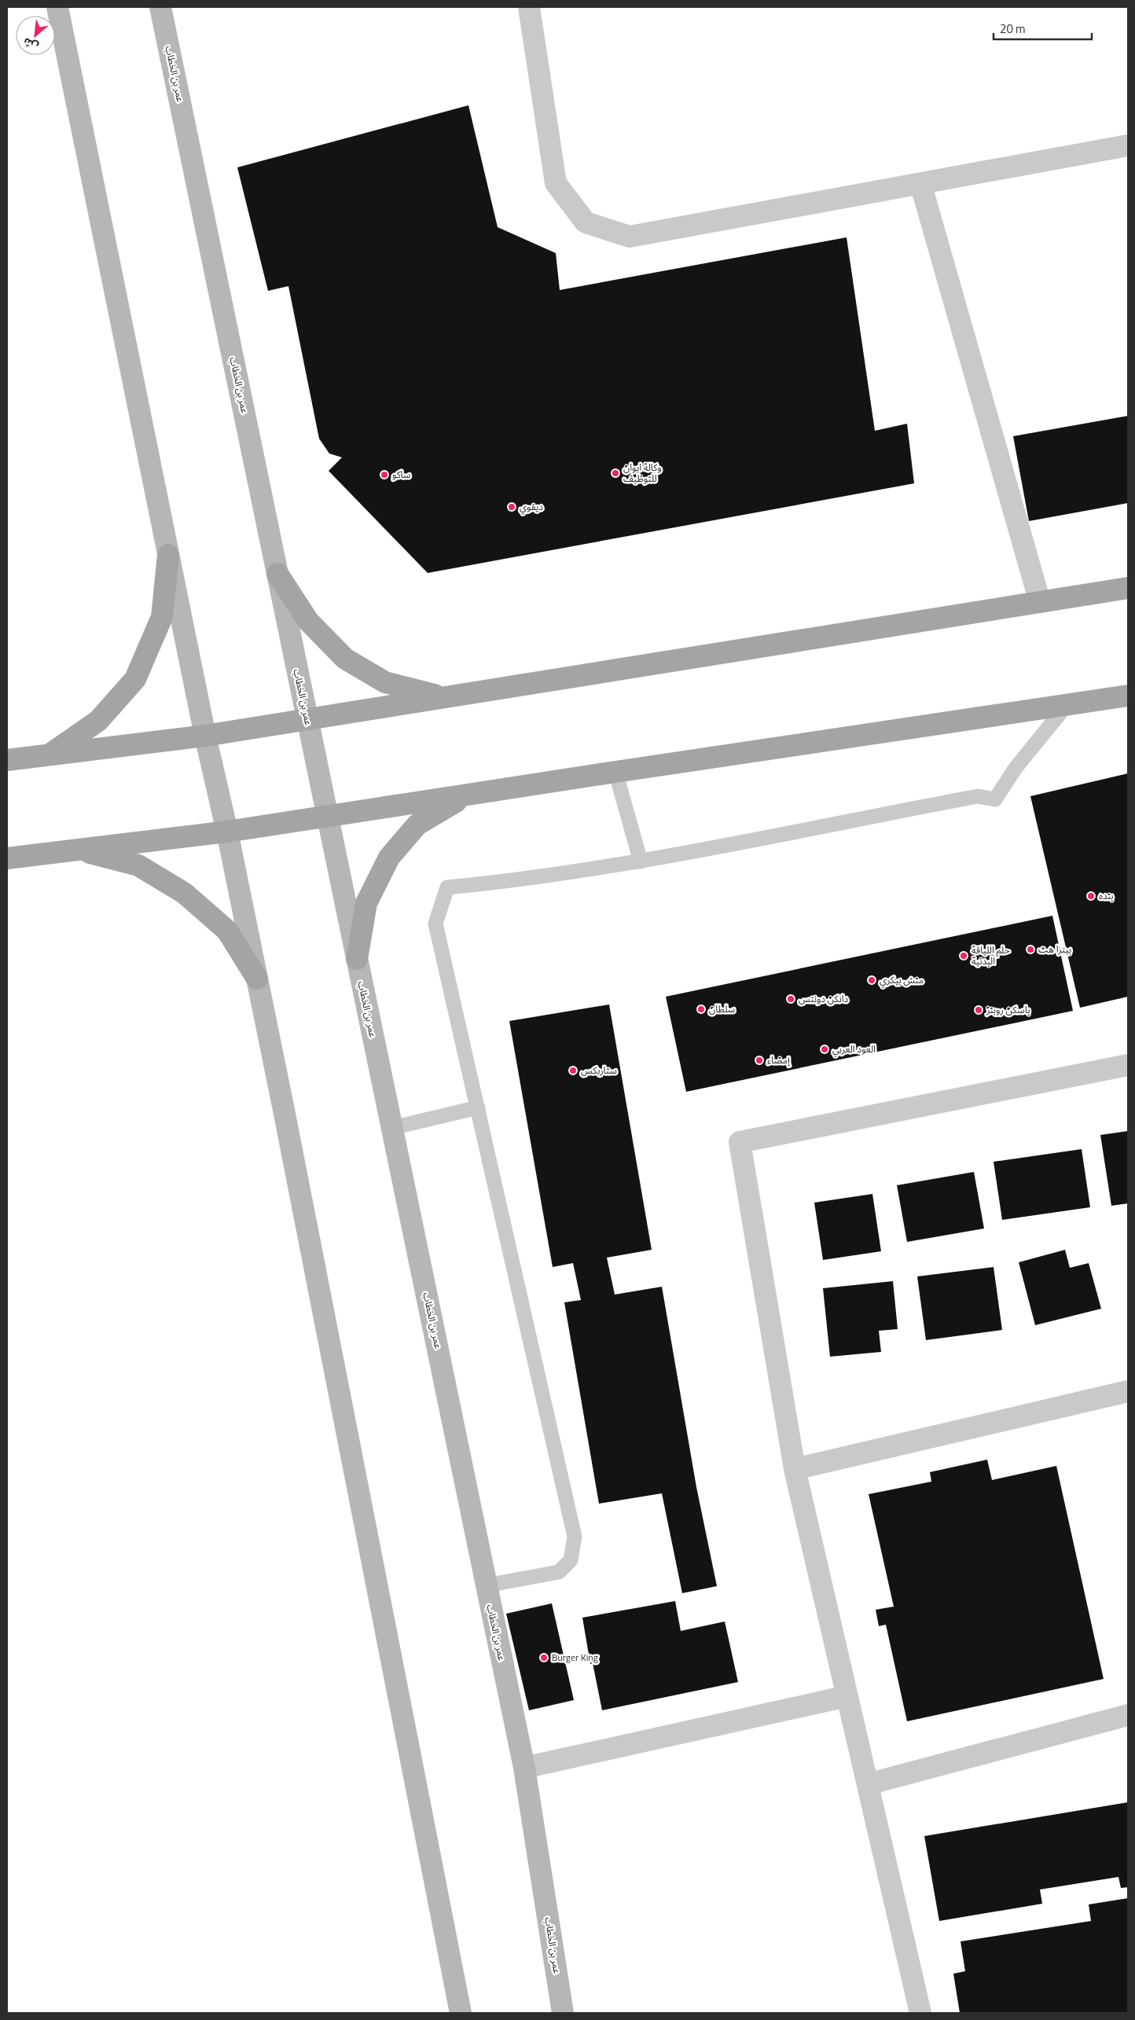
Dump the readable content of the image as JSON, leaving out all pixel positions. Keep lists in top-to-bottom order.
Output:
{
  "streets": {
    "street": ["عمر بن الخطاب"]
  },
  "places": [
    "وكالة ايوان للتوظيف",
    "ساكو",
    "ديفوي",
    "بنده",
    "بيتزا هت",
    "حلم اللياقة البدنية",
    "منش بيكري",
    "دانكن دونتس",
    "سلطان",
    "باسكن روبنز",
    "العود العربي",
    "إمضاء",
    "ستاربكس",
    "Burger King"
  ],
  "scale_bar": "20 m",
  "north": "bottom left"
}
